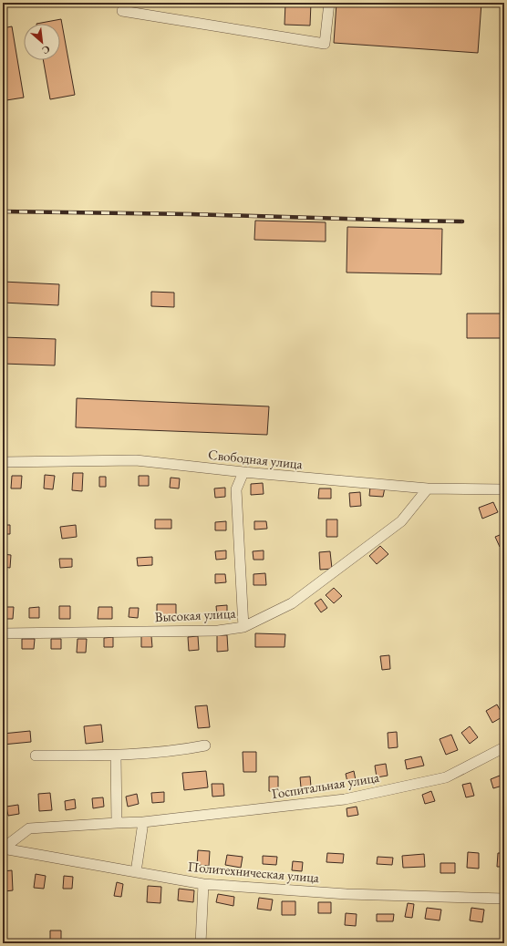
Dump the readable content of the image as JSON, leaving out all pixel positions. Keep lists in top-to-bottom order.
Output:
{
  "streets": {
    "street": [
      "Свободная улица",
      "Высокая улица",
      "Госпитальная улица",
      "Политехническая улица"
    ]
  },
  "crossings": [
    ["Свободная улица", "Высокая улица"],
    ["Госпитальная улица", "Политехническая улица"]
  ],
  "north": "bottom right"
}
